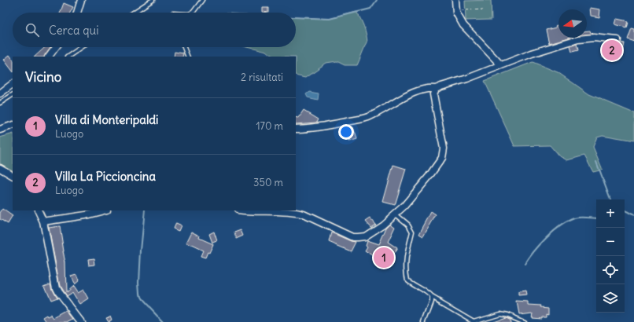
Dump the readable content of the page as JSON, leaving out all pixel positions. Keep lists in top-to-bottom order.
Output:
{
  "north": "left",
  "page": {
    "search": "Cerca qui",
    "pins": ["2", "1"],
    "heading": ["Vicino", "2 risultati"],
    "list": [
      {
        "mark": "1",
        "name": "Villa di Monteripaldi",
        "note": "Luogo",
        "value": "170 m"
      },
      {
        "mark": "2",
        "name": "Villa La Piccioncina",
        "note": "Luogo",
        "value": "350 m"
      }
    ],
    "map_buttons": ["+", "−"]
  }
}
